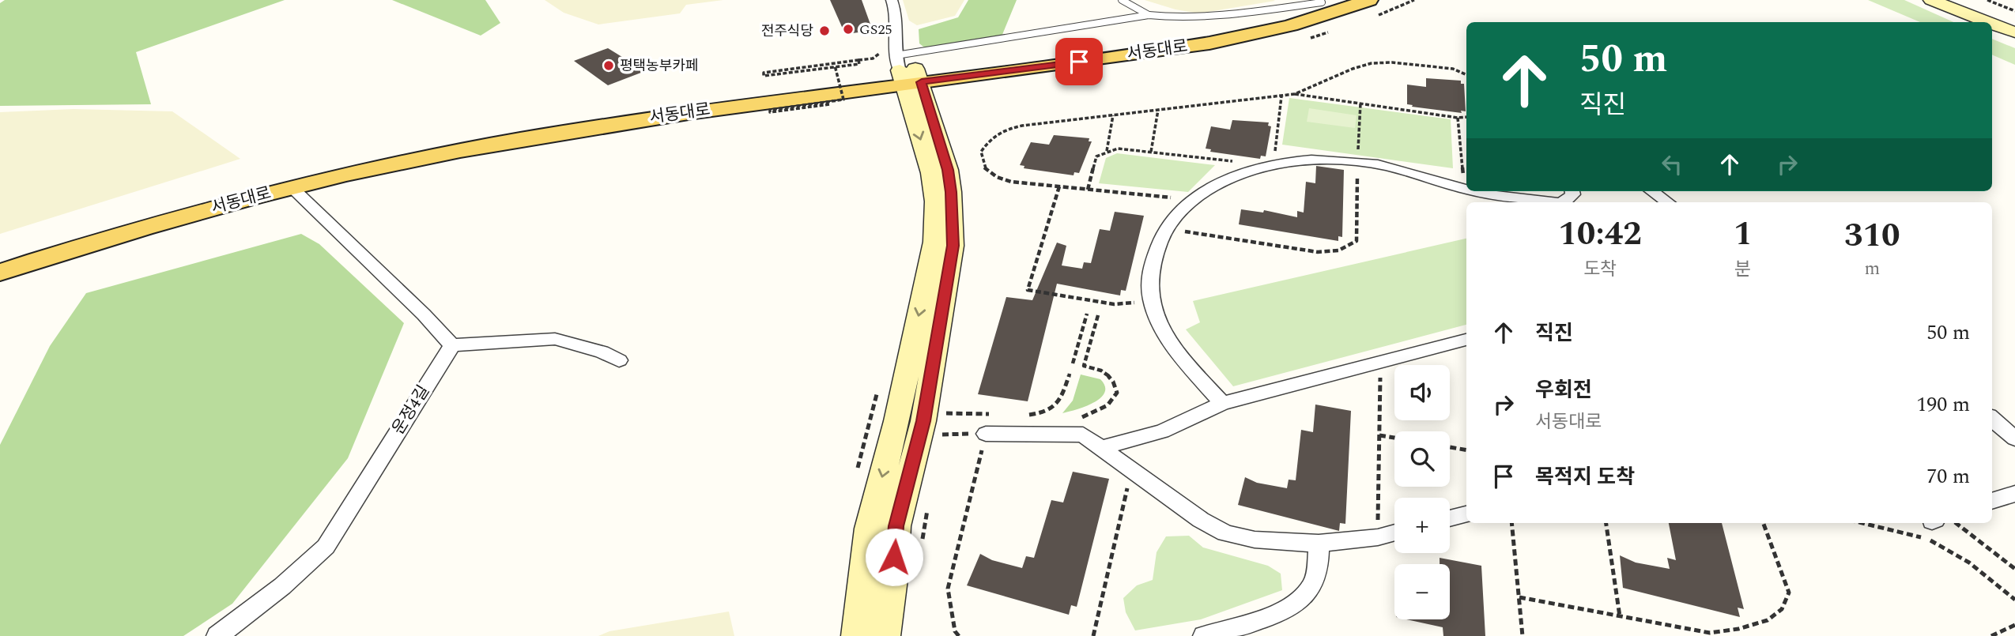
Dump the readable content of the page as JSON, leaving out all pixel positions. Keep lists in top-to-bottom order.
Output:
{
  "streets": {
    "main road": ["서동대로"],
    "street": ["운정4길"]
  },
  "places": ["GS25", "전주식당", "평택농부카페"],
  "page": {
    "turn": ["50 m", "직진"],
    "eta": [
      "10:42",
      "도착",
      "1",
      "분",
      "310",
      "m"
    ],
    "list": [
      {
        "name": "직진",
        "value": "50 m"
      },
      {
        "name": "우회전",
        "note": "서동대로",
        "value": "190 m"
      },
      {
        "name": "목적지 도착",
        "value": "70 m"
      }
    ],
    "map_buttons": ["+", "−"]
  }
}
